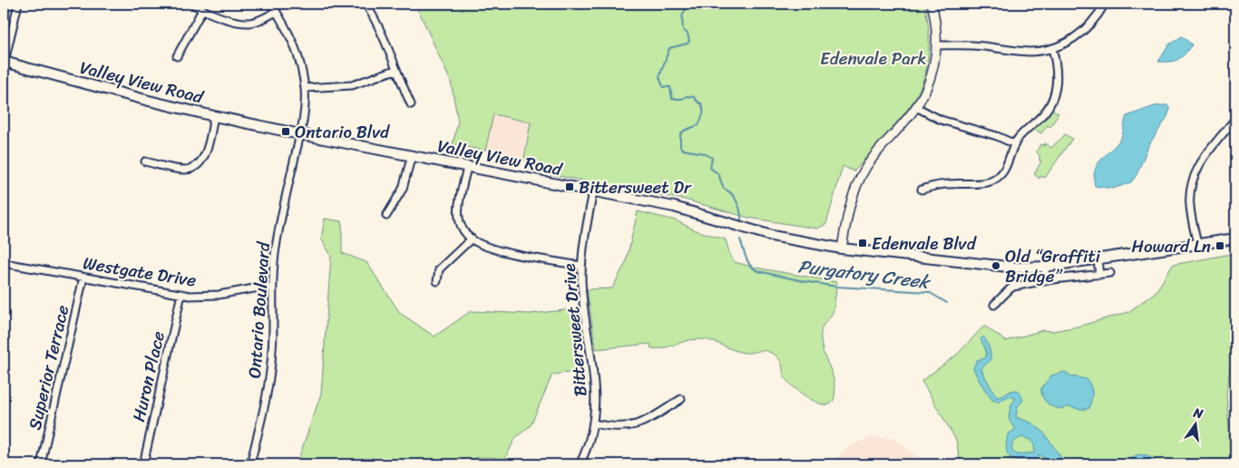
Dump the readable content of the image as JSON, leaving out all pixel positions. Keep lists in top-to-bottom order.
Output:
{
  "streets": {
    "main road": ["Valley View Road"],
    "street": [
      "Westgate Drive",
      "Ontario Boulevard",
      "Bittersweet Drive",
      "Superior Terrace",
      "Huron Place"
    ]
  },
  "crossings": [
    ["Valley View Road", "Ontario Boulevard"],
    ["Valley View Road", "Bittersweet Drive"],
    ["Westgate Drive", "Ontario Boulevard"],
    ["Westgate Drive", "Superior Terrace"],
    ["Westgate Drive", "Huron Place"]
  ],
  "water": ["Purgatory Creek"],
  "parks": ["Edenvale Park"],
  "places": {
    "transit": [
      "Ontario Blvd",
      "Bittersweet Dr",
      "Edenvale Blvd",
      "Howard Ln"
    ],
    "other": ["Old “Graffiti Bridge”"]
  },
  "north": "top"
}
